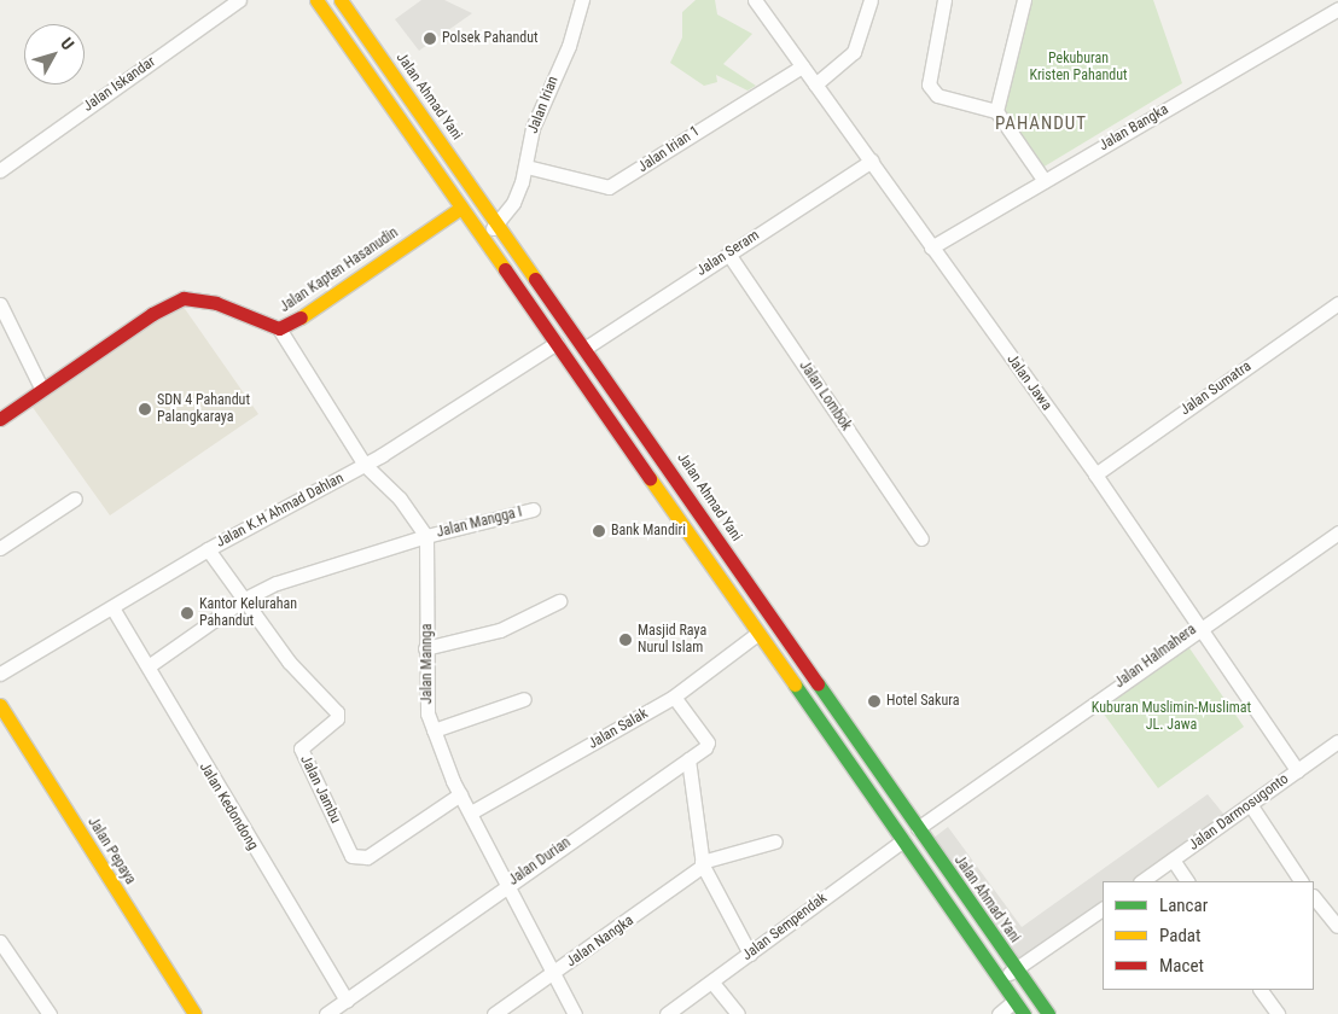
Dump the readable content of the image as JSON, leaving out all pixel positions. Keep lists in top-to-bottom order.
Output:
{
  "streets": {
    "main road": ["Jalan Ahmad Yani", "Jalan Kapten Hasanudin", "Jalan Pepaya"],
    "street": [
      "Jalan Iskandar",
      "Jalan Irian",
      "Jalan Bangka",
      "Jalan Irian 1",
      "Jalan Seram",
      "Jalan Jawa",
      "Jalan Sumatra",
      "Jalan Lombok",
      "Jalan K.H Ahmad Dahlan",
      "Jalan Mangga I",
      "Jalan Halmahera",
      "Jalan Mannga",
      "Jalan Salak",
      "Jalan Jambu",
      "Jalan Kedondong",
      "Jalan Darmosugonto",
      "Jalan Durian",
      "Jalan Sempendak",
      "Jalan Nangka"
    ]
  },
  "crossings": [
    ["Jalan Ahmad Yani", "Jalan Irian"],
    ["Jalan Ahmad Yani", "Jalan Seram"],
    ["Jalan Ahmad Yani", "Jalan Halmahera"],
    ["Jalan Irian", "Jalan Irian 1"],
    ["Jalan Bangka", "Jalan Jawa"],
    ["Jalan Irian 1", "Jalan Jawa"],
    ["Jalan Seram", "Jalan Jawa"],
    ["Jalan Seram", "Jalan Lombok"],
    ["Jalan Jawa", "Jalan Sumatra"],
    ["Jalan Jawa", "Jalan Halmahera"],
    ["Jalan Jawa", "Jalan Darmosugonto"],
    ["Jalan K.H Ahmad Dahlan", "Jalan Jambu"],
    ["Jalan K.H Ahmad Dahlan", "Jalan Kedondong"],
    ["Jalan Mangga I", "Jalan Mannga"],
    ["Jalan Mangga I", "Jalan Jambu"],
    ["Jalan Mangga I", "Jalan Kedondong"],
    ["Jalan Mannga", "Jalan Salak"],
    ["Jalan Mannga", "Jalan Jambu"],
    ["Jalan Mannga", "Jalan Durian"],
    ["Jalan Mannga", "Jalan Nangka"],
    ["Jalan Salak", "Jalan Durian"],
    ["Jalan Kedondong", "Jalan Durian"]
  ],
  "districts": ["PAHANDUT"],
  "parks": ["Pekuburan Kristen Pahandut", "Kuburan Muslimin-Muslimat JL. Jawa"],
  "places": [
    "Polsek Pahandut",
    "SDN 4 Pahandut Palangkaraya",
    "Bank Mandiri",
    "Kantor Kelurahan Pahandut",
    "Masjid Raya Nurul Islam",
    "Hotel Sakura"
  ],
  "legend": ["Lancar", "Padat", "Macet"],
  "north": "top right"
}
